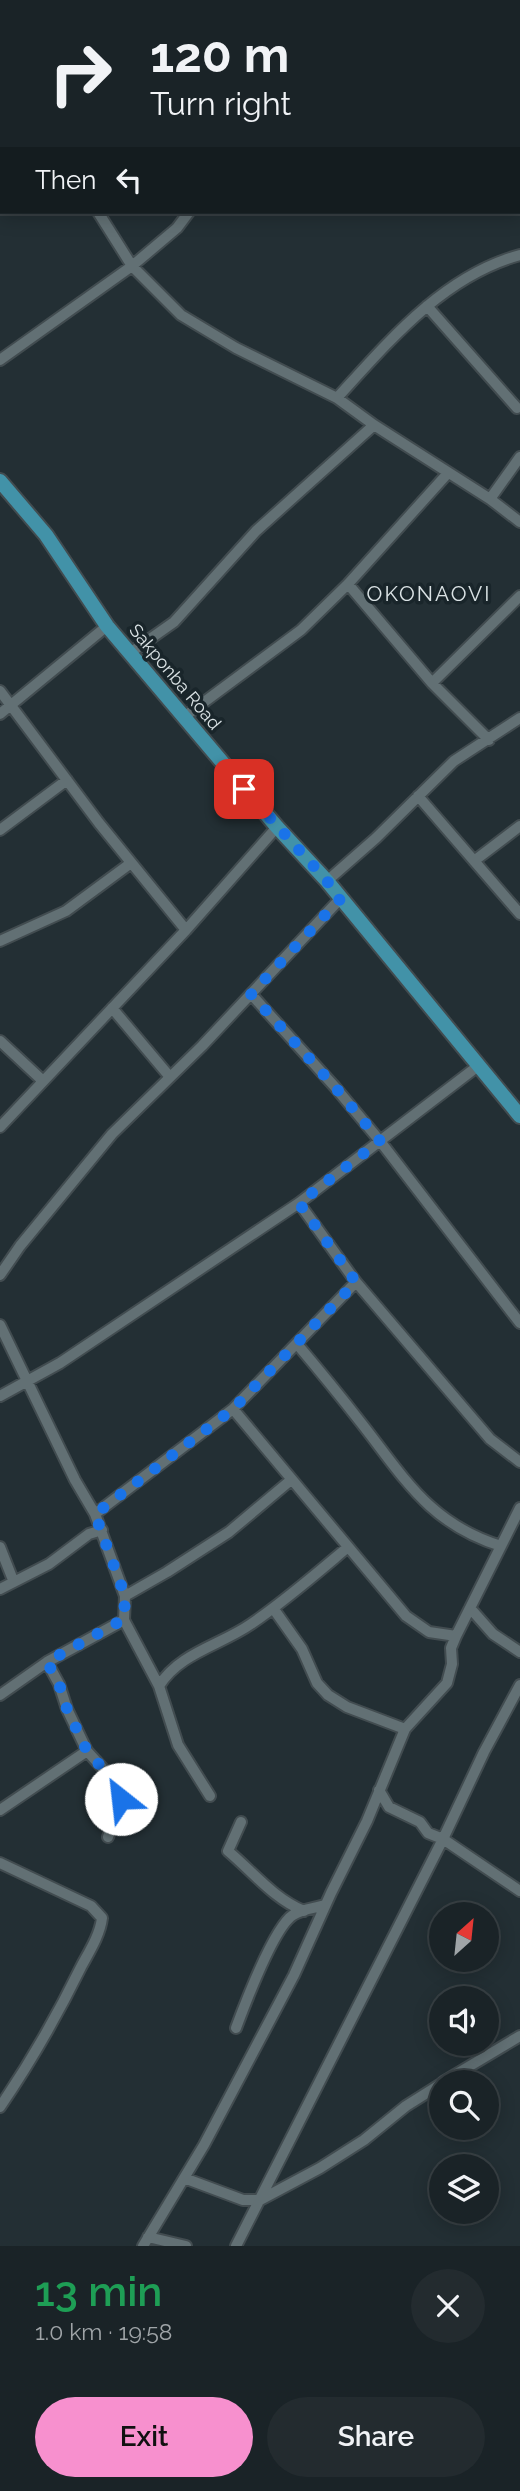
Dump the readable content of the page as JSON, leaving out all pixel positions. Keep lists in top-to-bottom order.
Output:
{
  "streets": {
    "main road": ["Sakponba Road"]
  },
  "districts": ["OKONAOVI"],
  "north": "top right",
  "page": {
    "turn": ["120 m", "Turn right"],
    "then": "Then",
    "heading": ["13 min", "1.0 km · 19:58"],
    "buttons": ["Exit", "Share"]
  }
}
